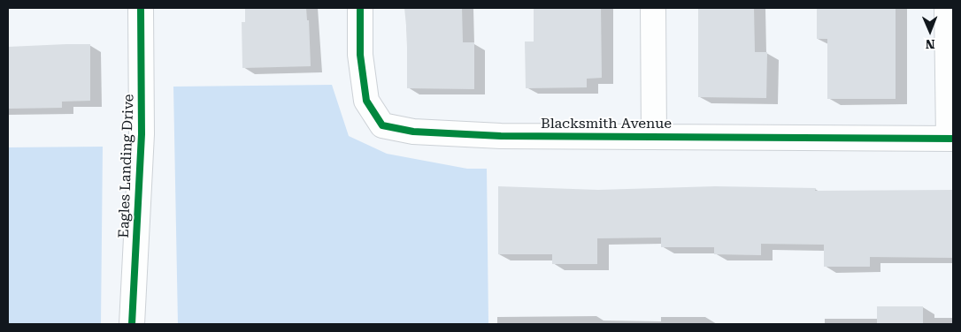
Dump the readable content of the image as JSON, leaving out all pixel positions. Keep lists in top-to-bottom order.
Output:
{
  "streets": {
    "street": ["Blacksmith Avenue", "Eagles Landing Drive"]
  },
  "north": "bottom"
}
